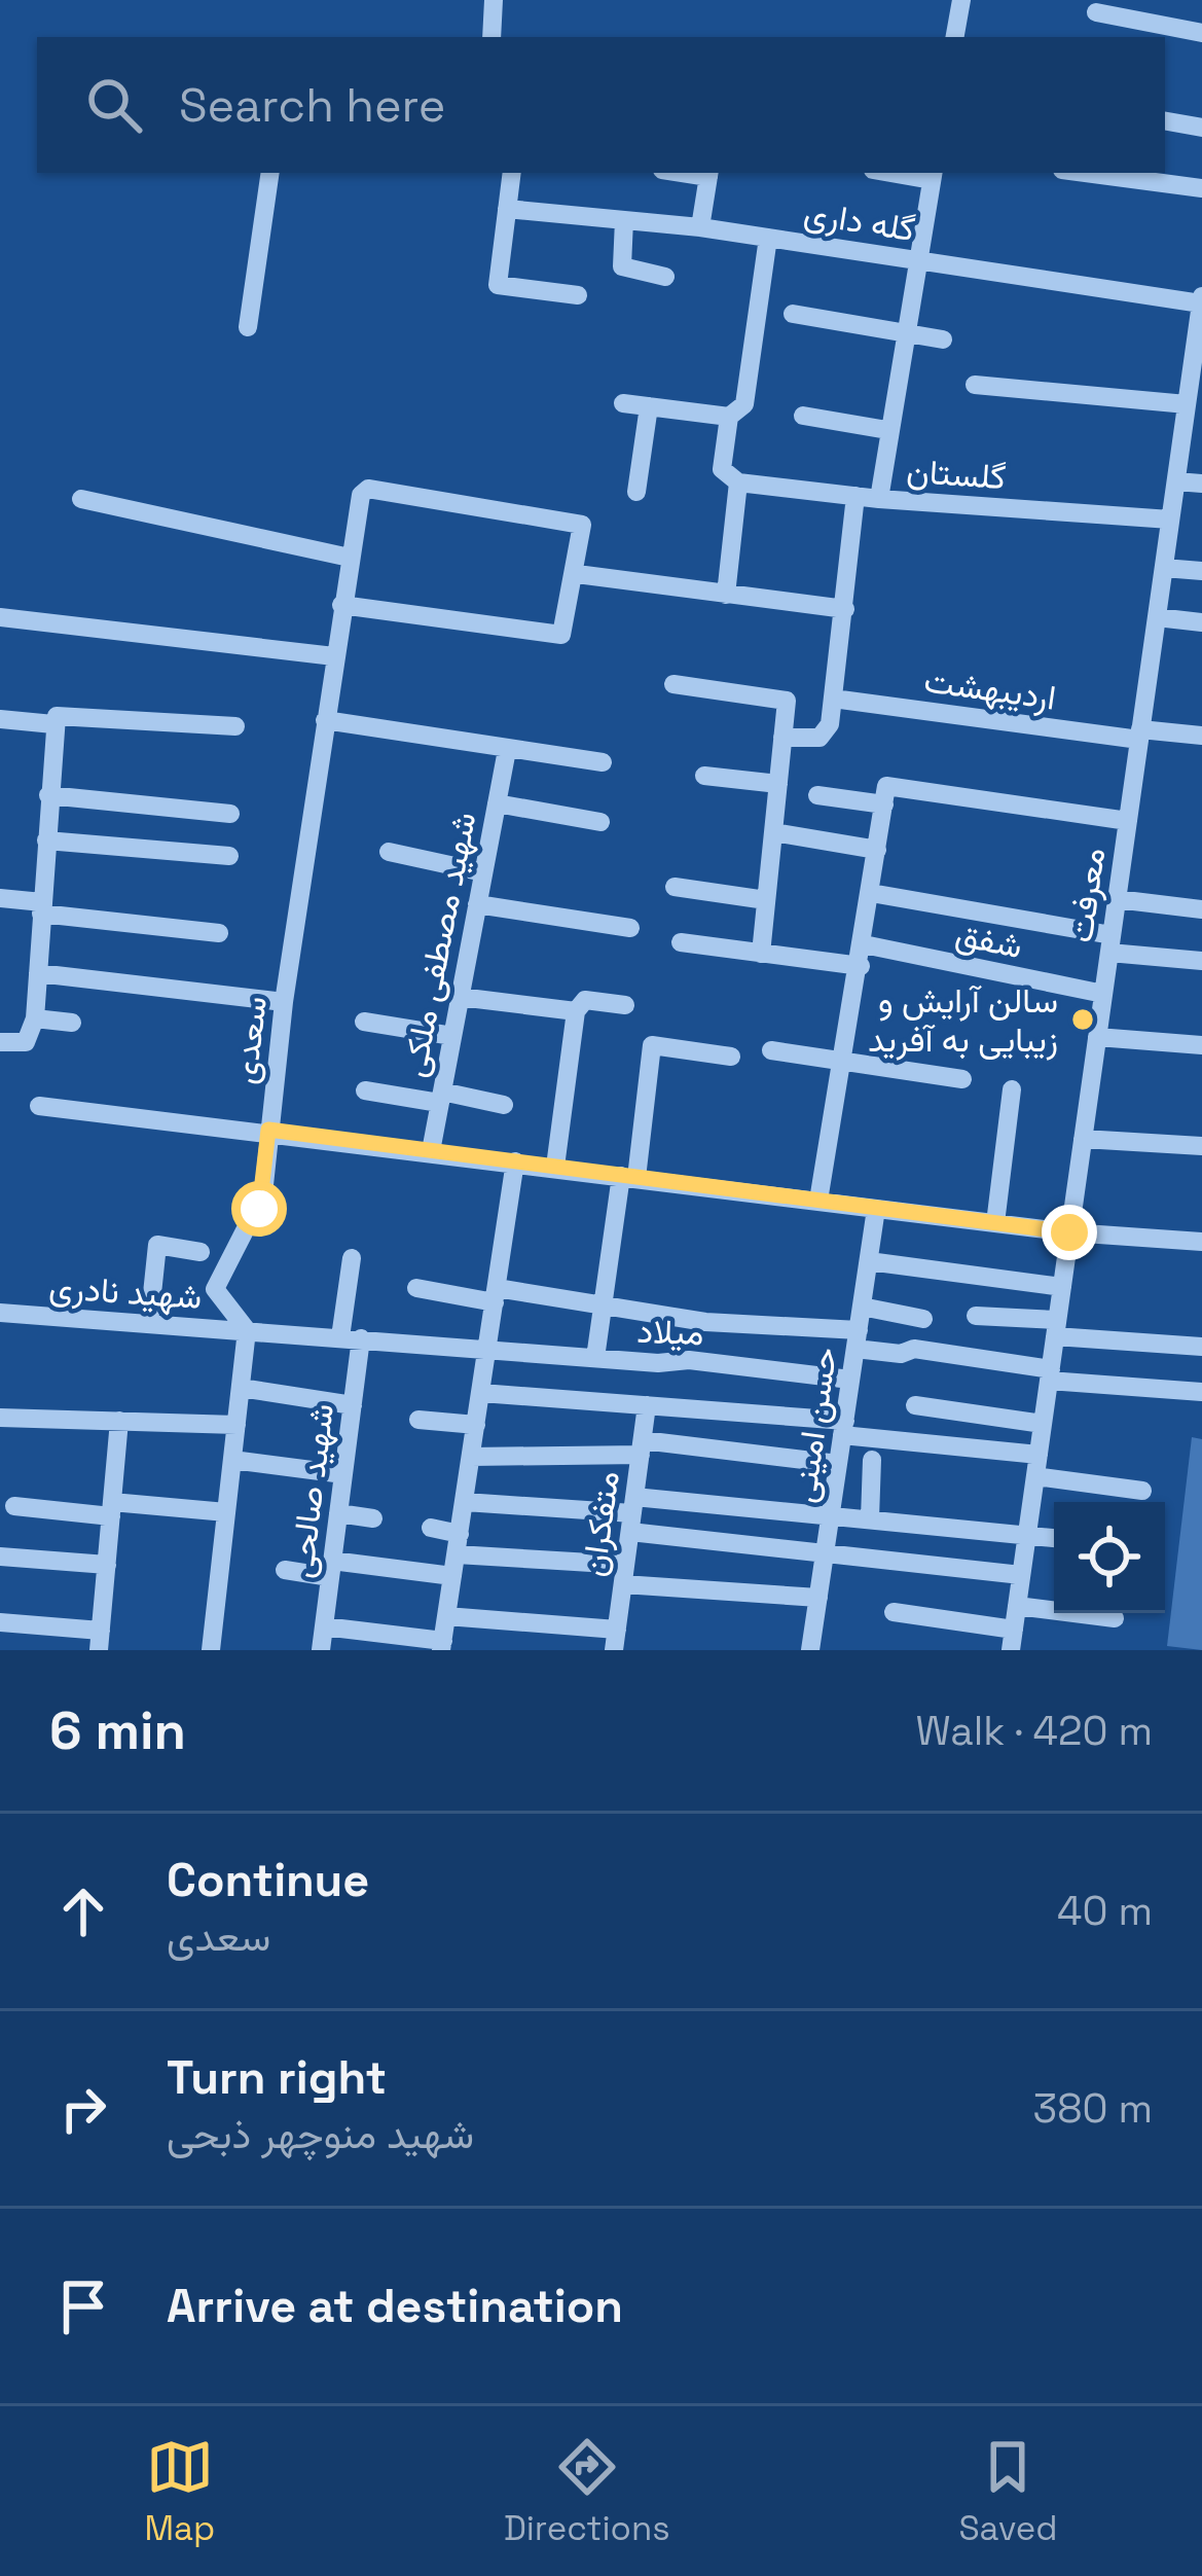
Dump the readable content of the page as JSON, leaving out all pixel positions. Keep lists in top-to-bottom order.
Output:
{
  "streets": {
    "street": [
      "گله داری",
      "گلستان",
      "اردیبهشت",
      "معرفت",
      "شفق",
      "شهید مصطفی ملکی",
      "سعدی",
      "شهید نادری",
      "میلاد",
      "حسن امینی",
      "شهید صالحی",
      "متفکران"
    ]
  },
  "crossings": [
    ["گله داری", "معرفت"],
    ["گلستان", "معرفت"],
    ["اردیبهشت", "معرفت"],
    ["معرفت", "شفق"],
    ["سعدی", "شهید نادری"],
    ["شهید نادری", "میلاد"],
    ["شهید نادری", "شهید صالحی"],
    ["میلاد", "حسن امینی"],
    ["میلاد", "شهید صالحی"]
  ],
  "places": ["سالن آرایش و زیبایی به آفرید"],
  "page": {
    "search": "Search here",
    "heading": ["6 min", "Walk · 420 m"],
    "list": [
      ["Continue", "سعدی", "40 m"],
      ["Turn right", "شهید منوچهر ذبحی", "380 m"],
      "Arrive at destination"
    ],
    "nav": ["Map", "Directions", "Saved"]
  }
}
